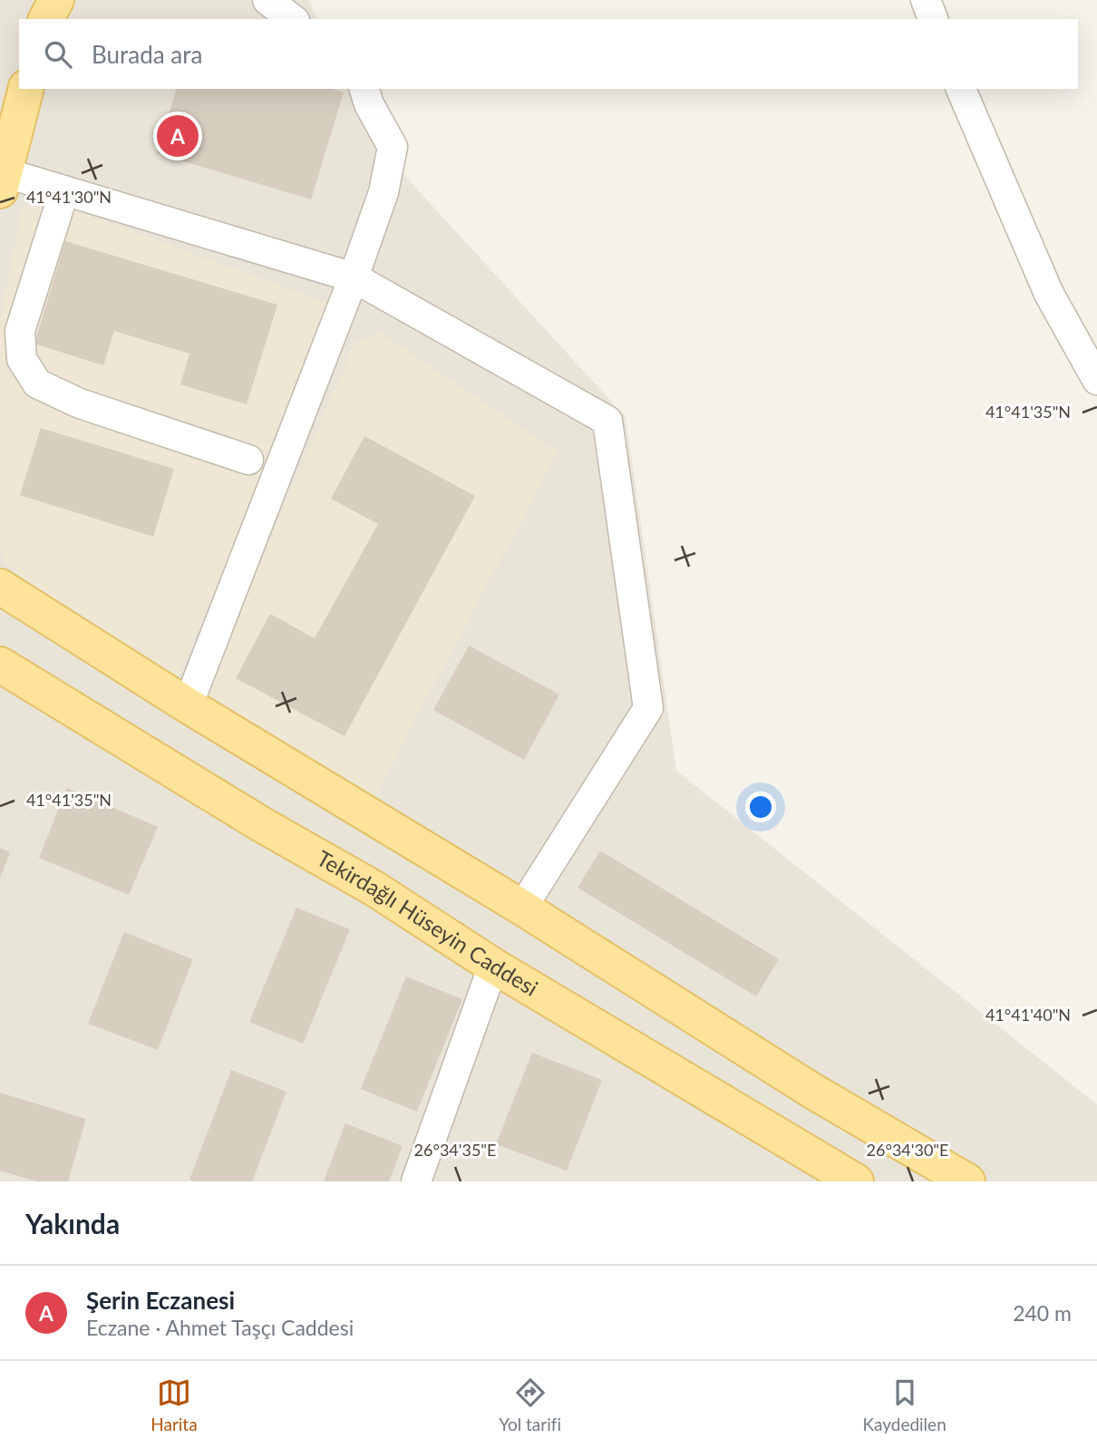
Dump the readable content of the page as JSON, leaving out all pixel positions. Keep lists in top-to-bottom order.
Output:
{
  "streets": {
    "main road": ["Tekirdağlı Hüseyin Caddesi"]
  },
  "page": {
    "search": "Burada ara",
    "pins": "A",
    "heading": "Yakında",
    "list": [
      {
        "mark": "A",
        "name": "Şerin Eczanesi",
        "note": "Eczane · Ahmet Taşçı Caddesi",
        "value": "240 m"
      }
    ],
    "nav": ["Harita", "Yol tarifi", "Kaydedilen"]
  },
  "coordinates": [
    "41°41'30\"N",
    "41°41'35\"N",
    "41°41'40\"N",
    "26°34'35\"E",
    "26°34'30\"E"
  ]
}
